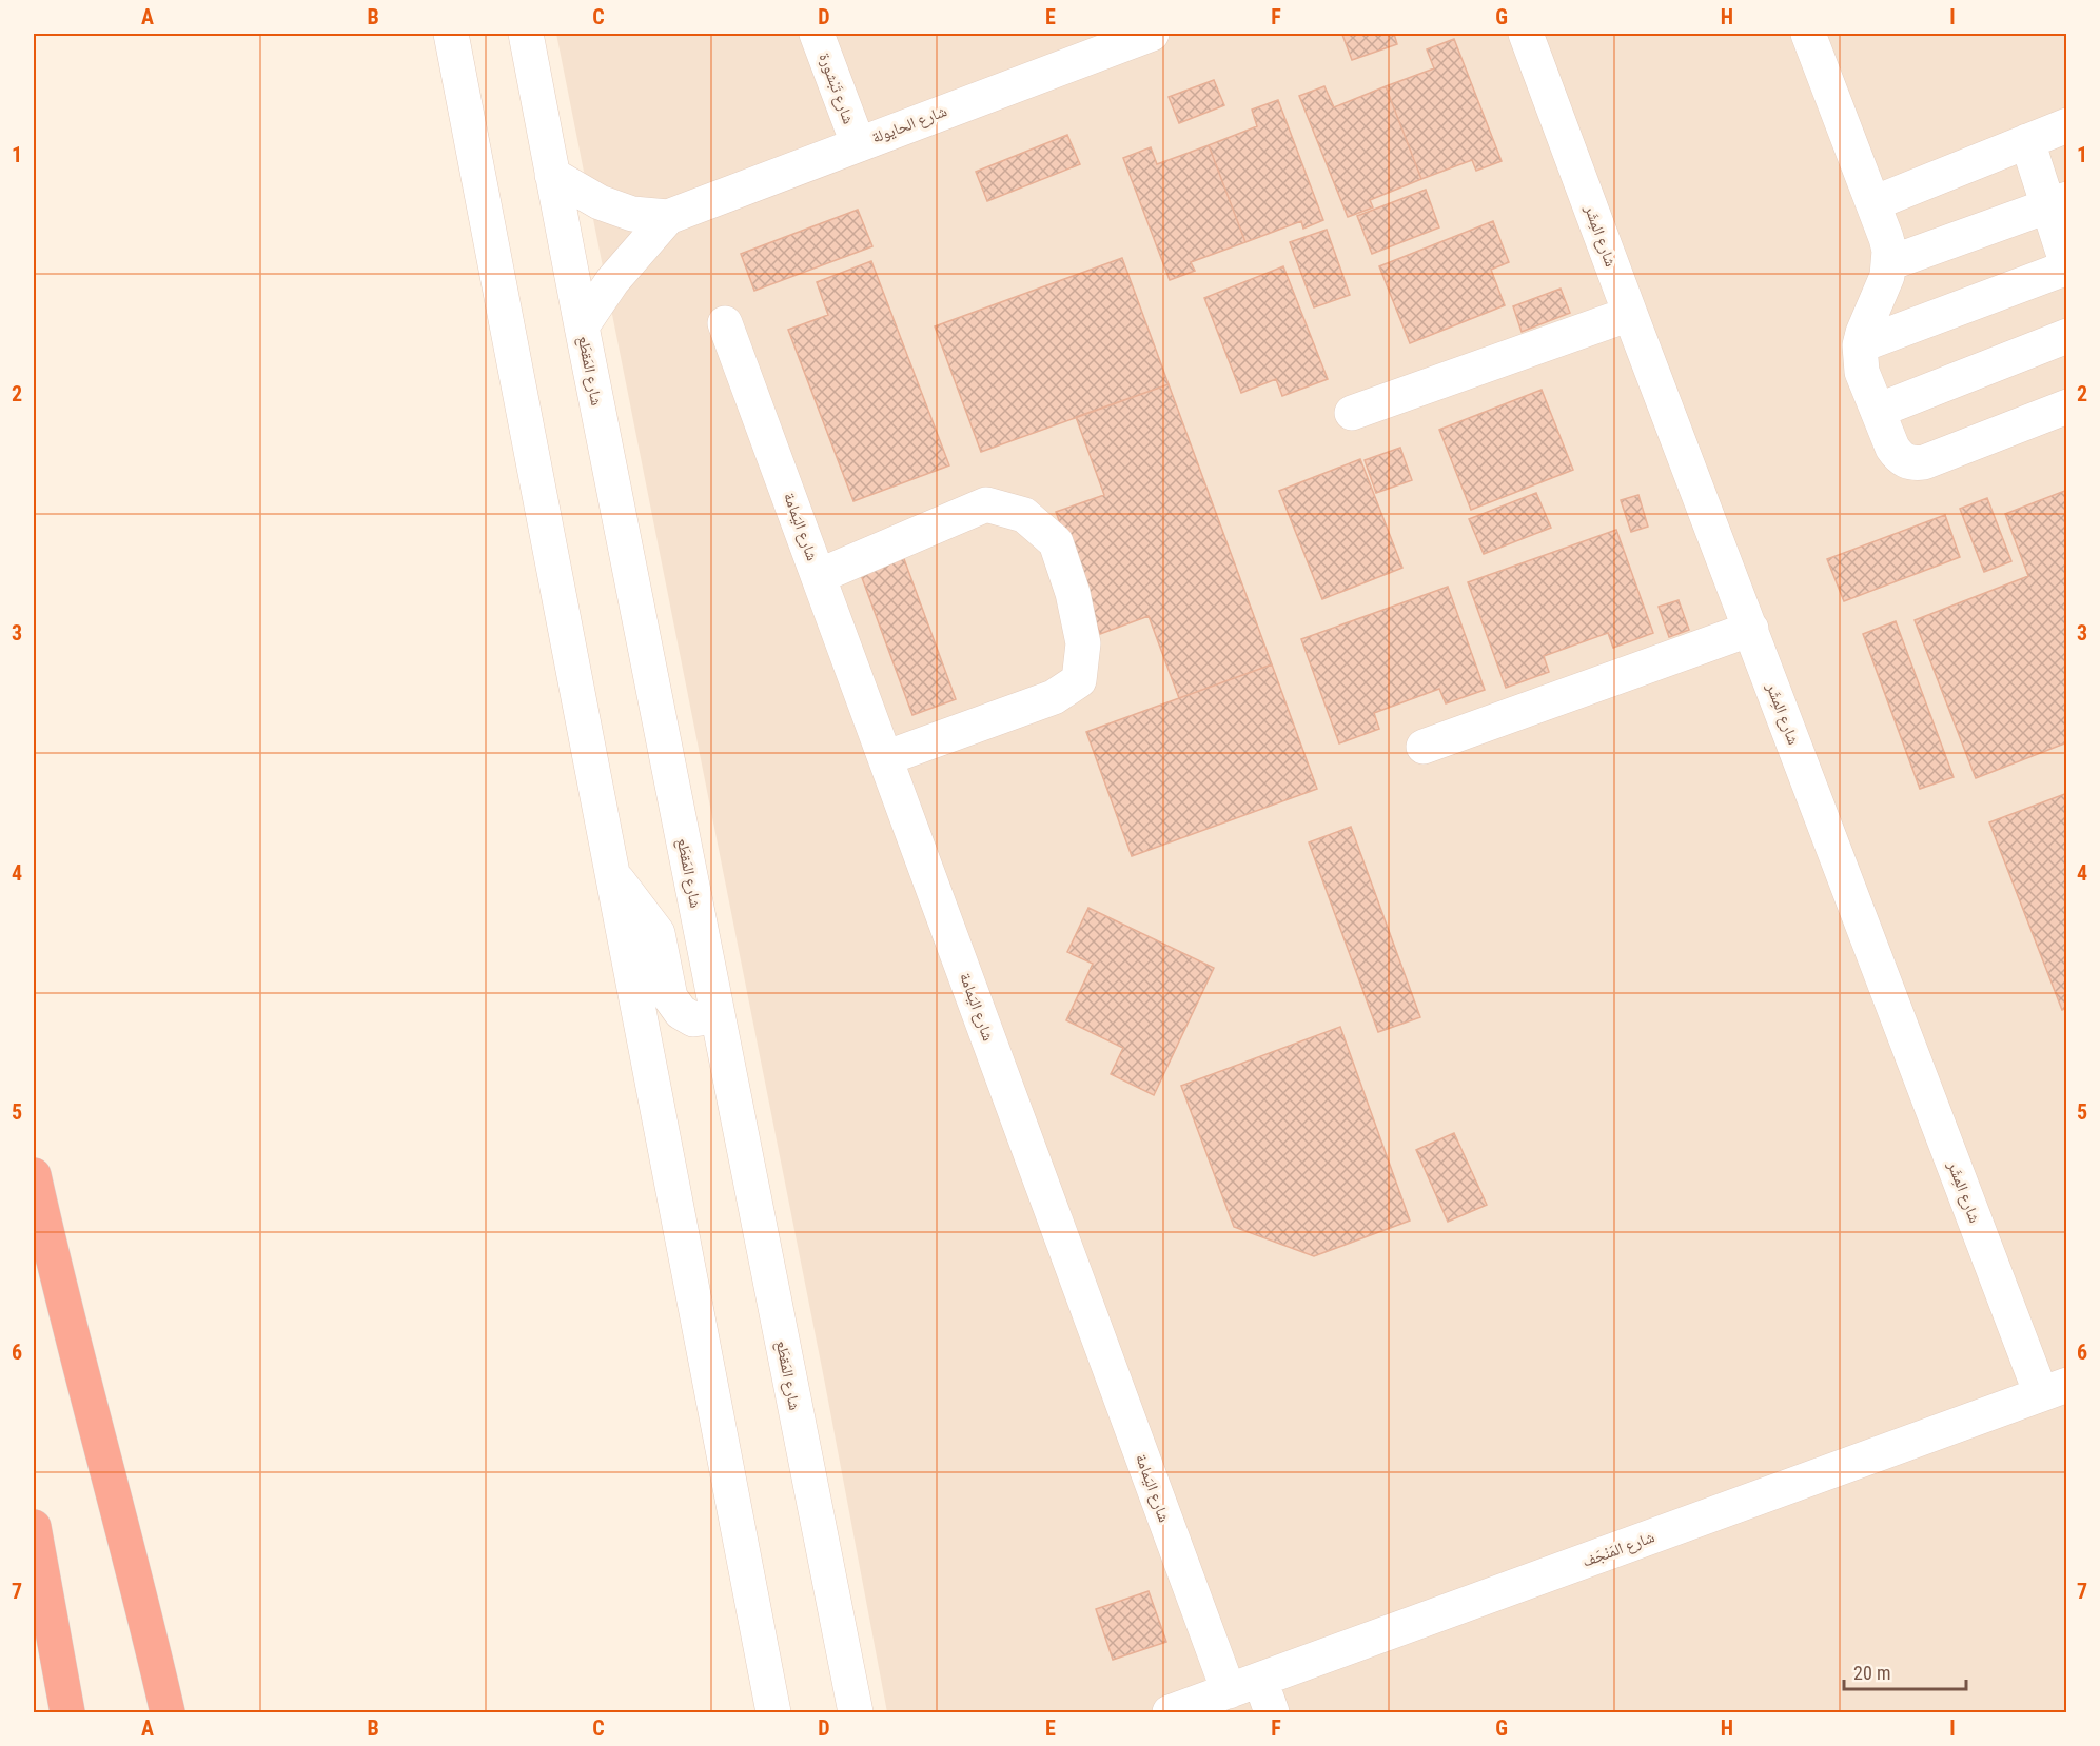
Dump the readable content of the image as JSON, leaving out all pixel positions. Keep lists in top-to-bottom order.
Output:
{
  "streets": {
    "street": [
      "شارع تَبْشورة",
      "شارع الحايولة",
      "شارع المِشَر",
      "شارع المَقطَع",
      "شارع اليَمامة",
      "شارع المَنْجَف"
    ]
  },
  "crossings": [
    ["شارع تَبْشورة", "شارع الحايولة"],
    ["شارع الحايولة", "شارع المَقطَع"],
    ["شارع المِشَر", "شارع المَنْجَف"],
    ["شارع اليَمامة", "شارع المَنْجَف"]
  ],
  "scale_bar": "20 m",
  "grid": {
    "columns": [
      "A",
      "B",
      "C",
      "D",
      "E",
      "F",
      "G",
      "H",
      "I"
    ],
    "rows": [
      "1",
      "2",
      "3",
      "4",
      "5",
      "6",
      "7"
    ]
  }
}
